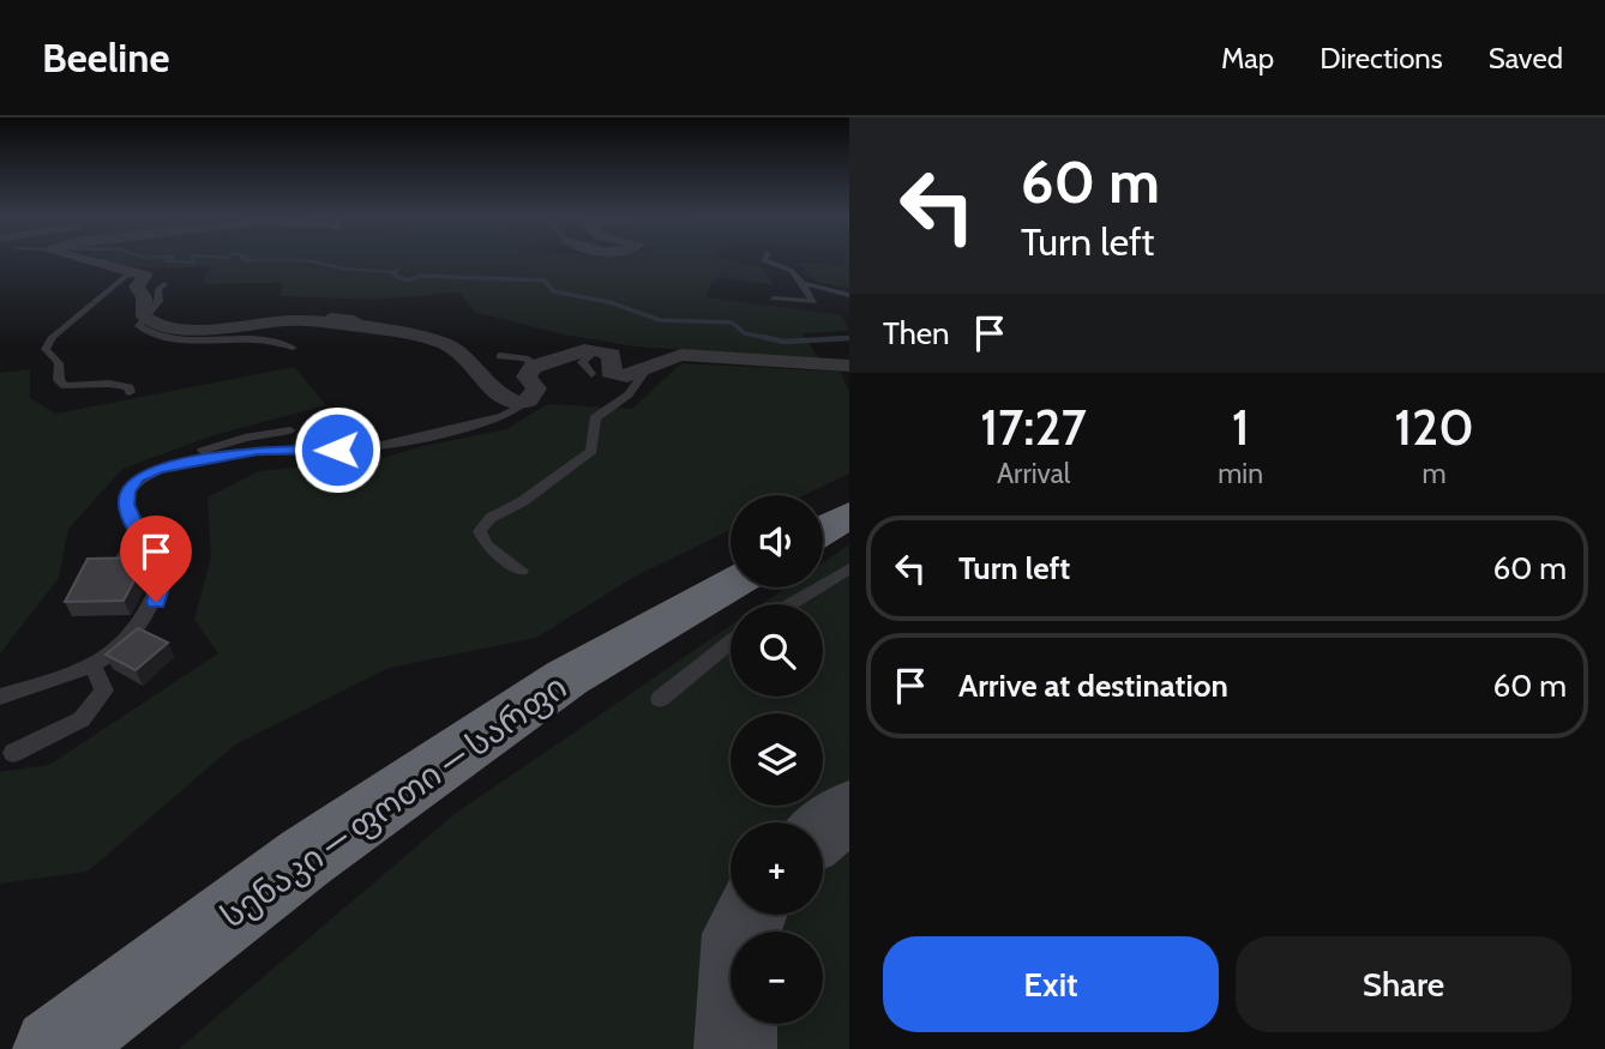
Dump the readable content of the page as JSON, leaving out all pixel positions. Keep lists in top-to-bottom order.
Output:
{
  "streets": {
    "highway": ["სენაკი — ფოთი — სარფი"]
  },
  "page": {
    "header": "Beeline",
    "nav": ["Map", "Directions", "Saved"],
    "turn": ["60 m", "Turn left"],
    "then": "Then",
    "eta": [
      "17:27",
      "Arrival",
      "1",
      "min",
      "120",
      "m"
    ],
    "map_buttons": ["+", "−"],
    "list": [
      {
        "name": "Turn left",
        "value": "60 m"
      },
      {
        "name": "Arrive at destination",
        "value": "60 m"
      }
    ],
    "buttons": ["Exit", "Share"]
  }
}
